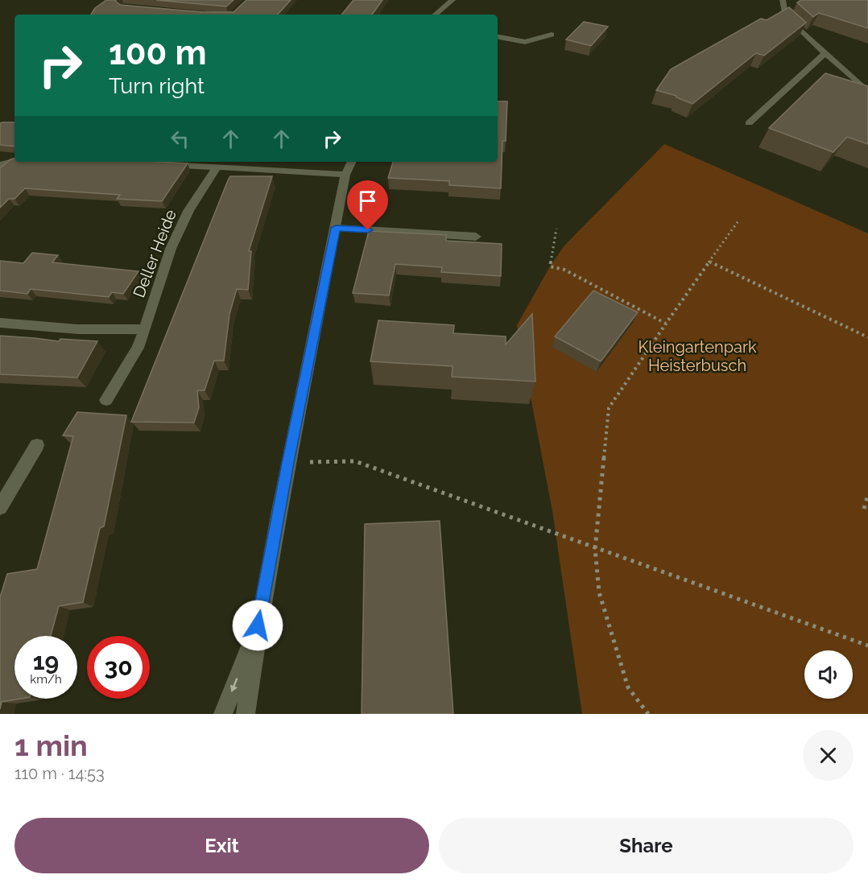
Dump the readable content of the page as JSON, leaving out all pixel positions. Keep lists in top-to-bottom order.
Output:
{
  "streets": {
    "street": ["Deller Heide"]
  },
  "parks": ["Kleingartenpark Heisterbusch"],
  "page": {
    "turn": ["100 m", "Turn right"],
    "speed": "19 km/h",
    "limit": "30",
    "heading": ["1 min", "110 m · 14:53"],
    "buttons": ["Exit", "Share"]
  }
}
